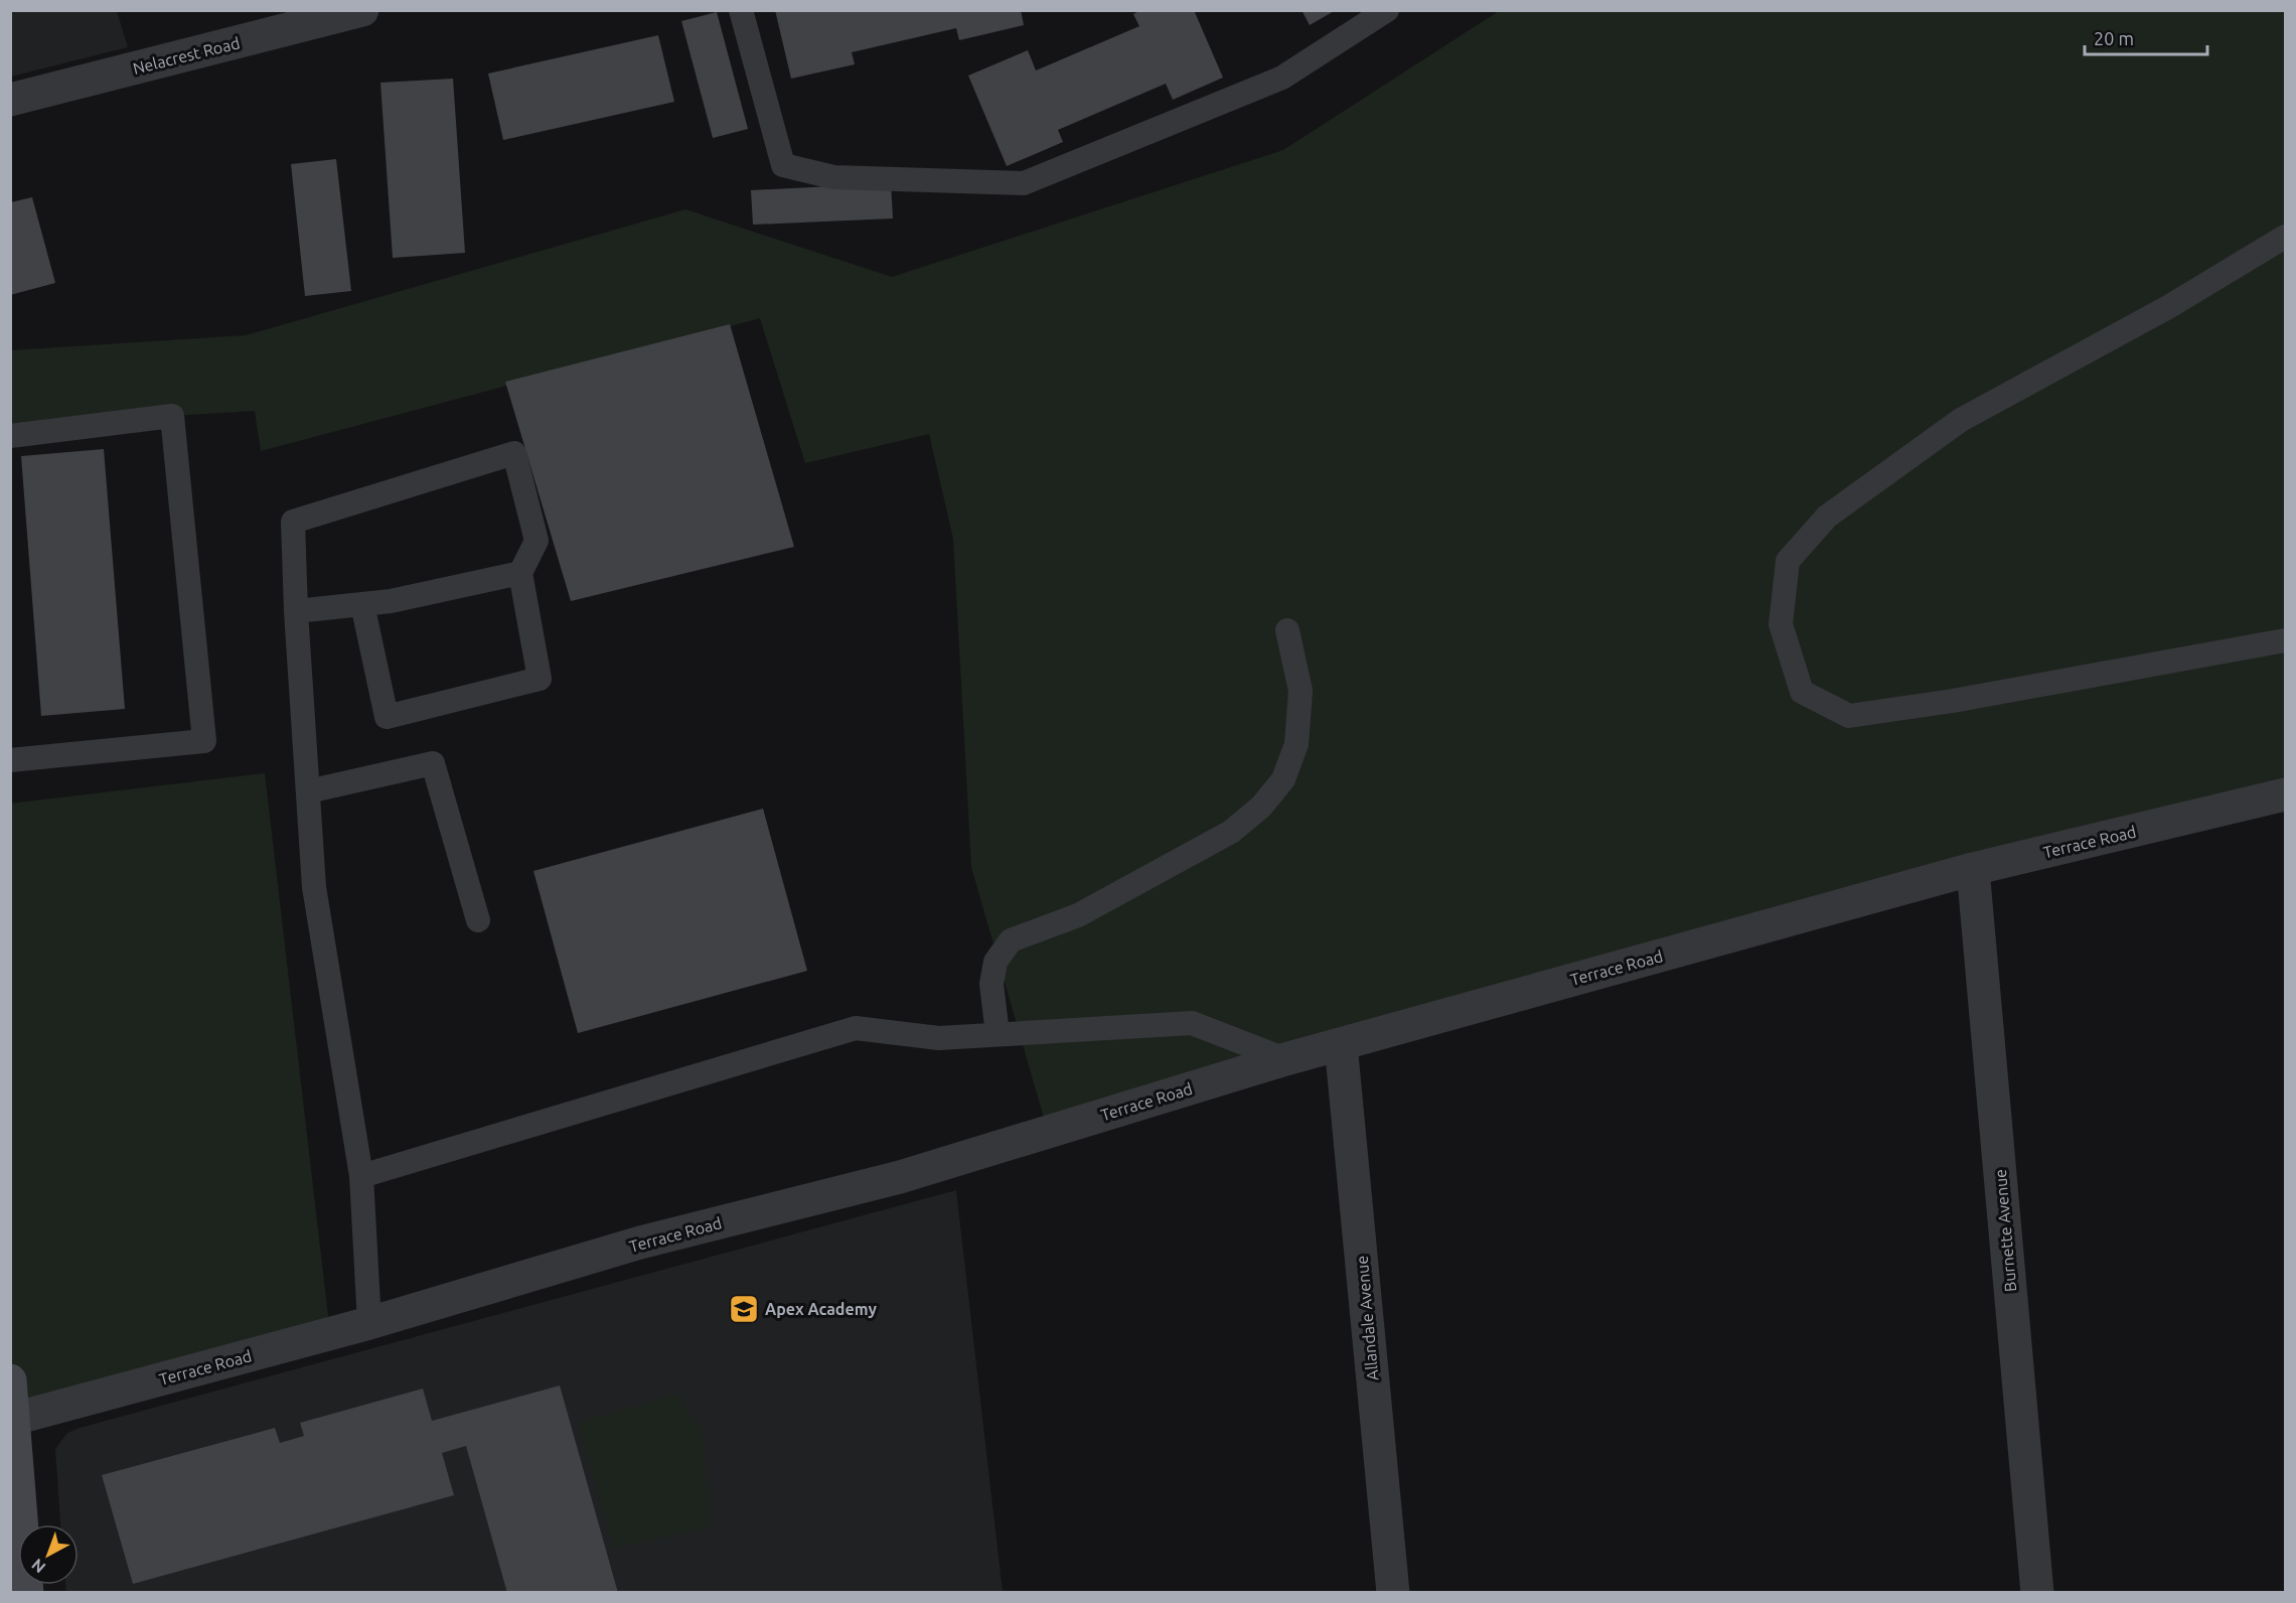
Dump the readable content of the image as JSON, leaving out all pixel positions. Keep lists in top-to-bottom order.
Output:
{
  "streets": {
    "street": [
      "Nelacrest Road",
      "Terrace Road",
      "Burnette Avenue",
      "Allandale Avenue"
    ]
  },
  "crossings": [
    ["Terrace Road", "Burnette Avenue"],
    ["Terrace Road", "Allandale Avenue"]
  ],
  "places": {
    "school or university": ["Apex Academy"]
  },
  "scale_bar": "20 m",
  "north": "bottom left"
}
